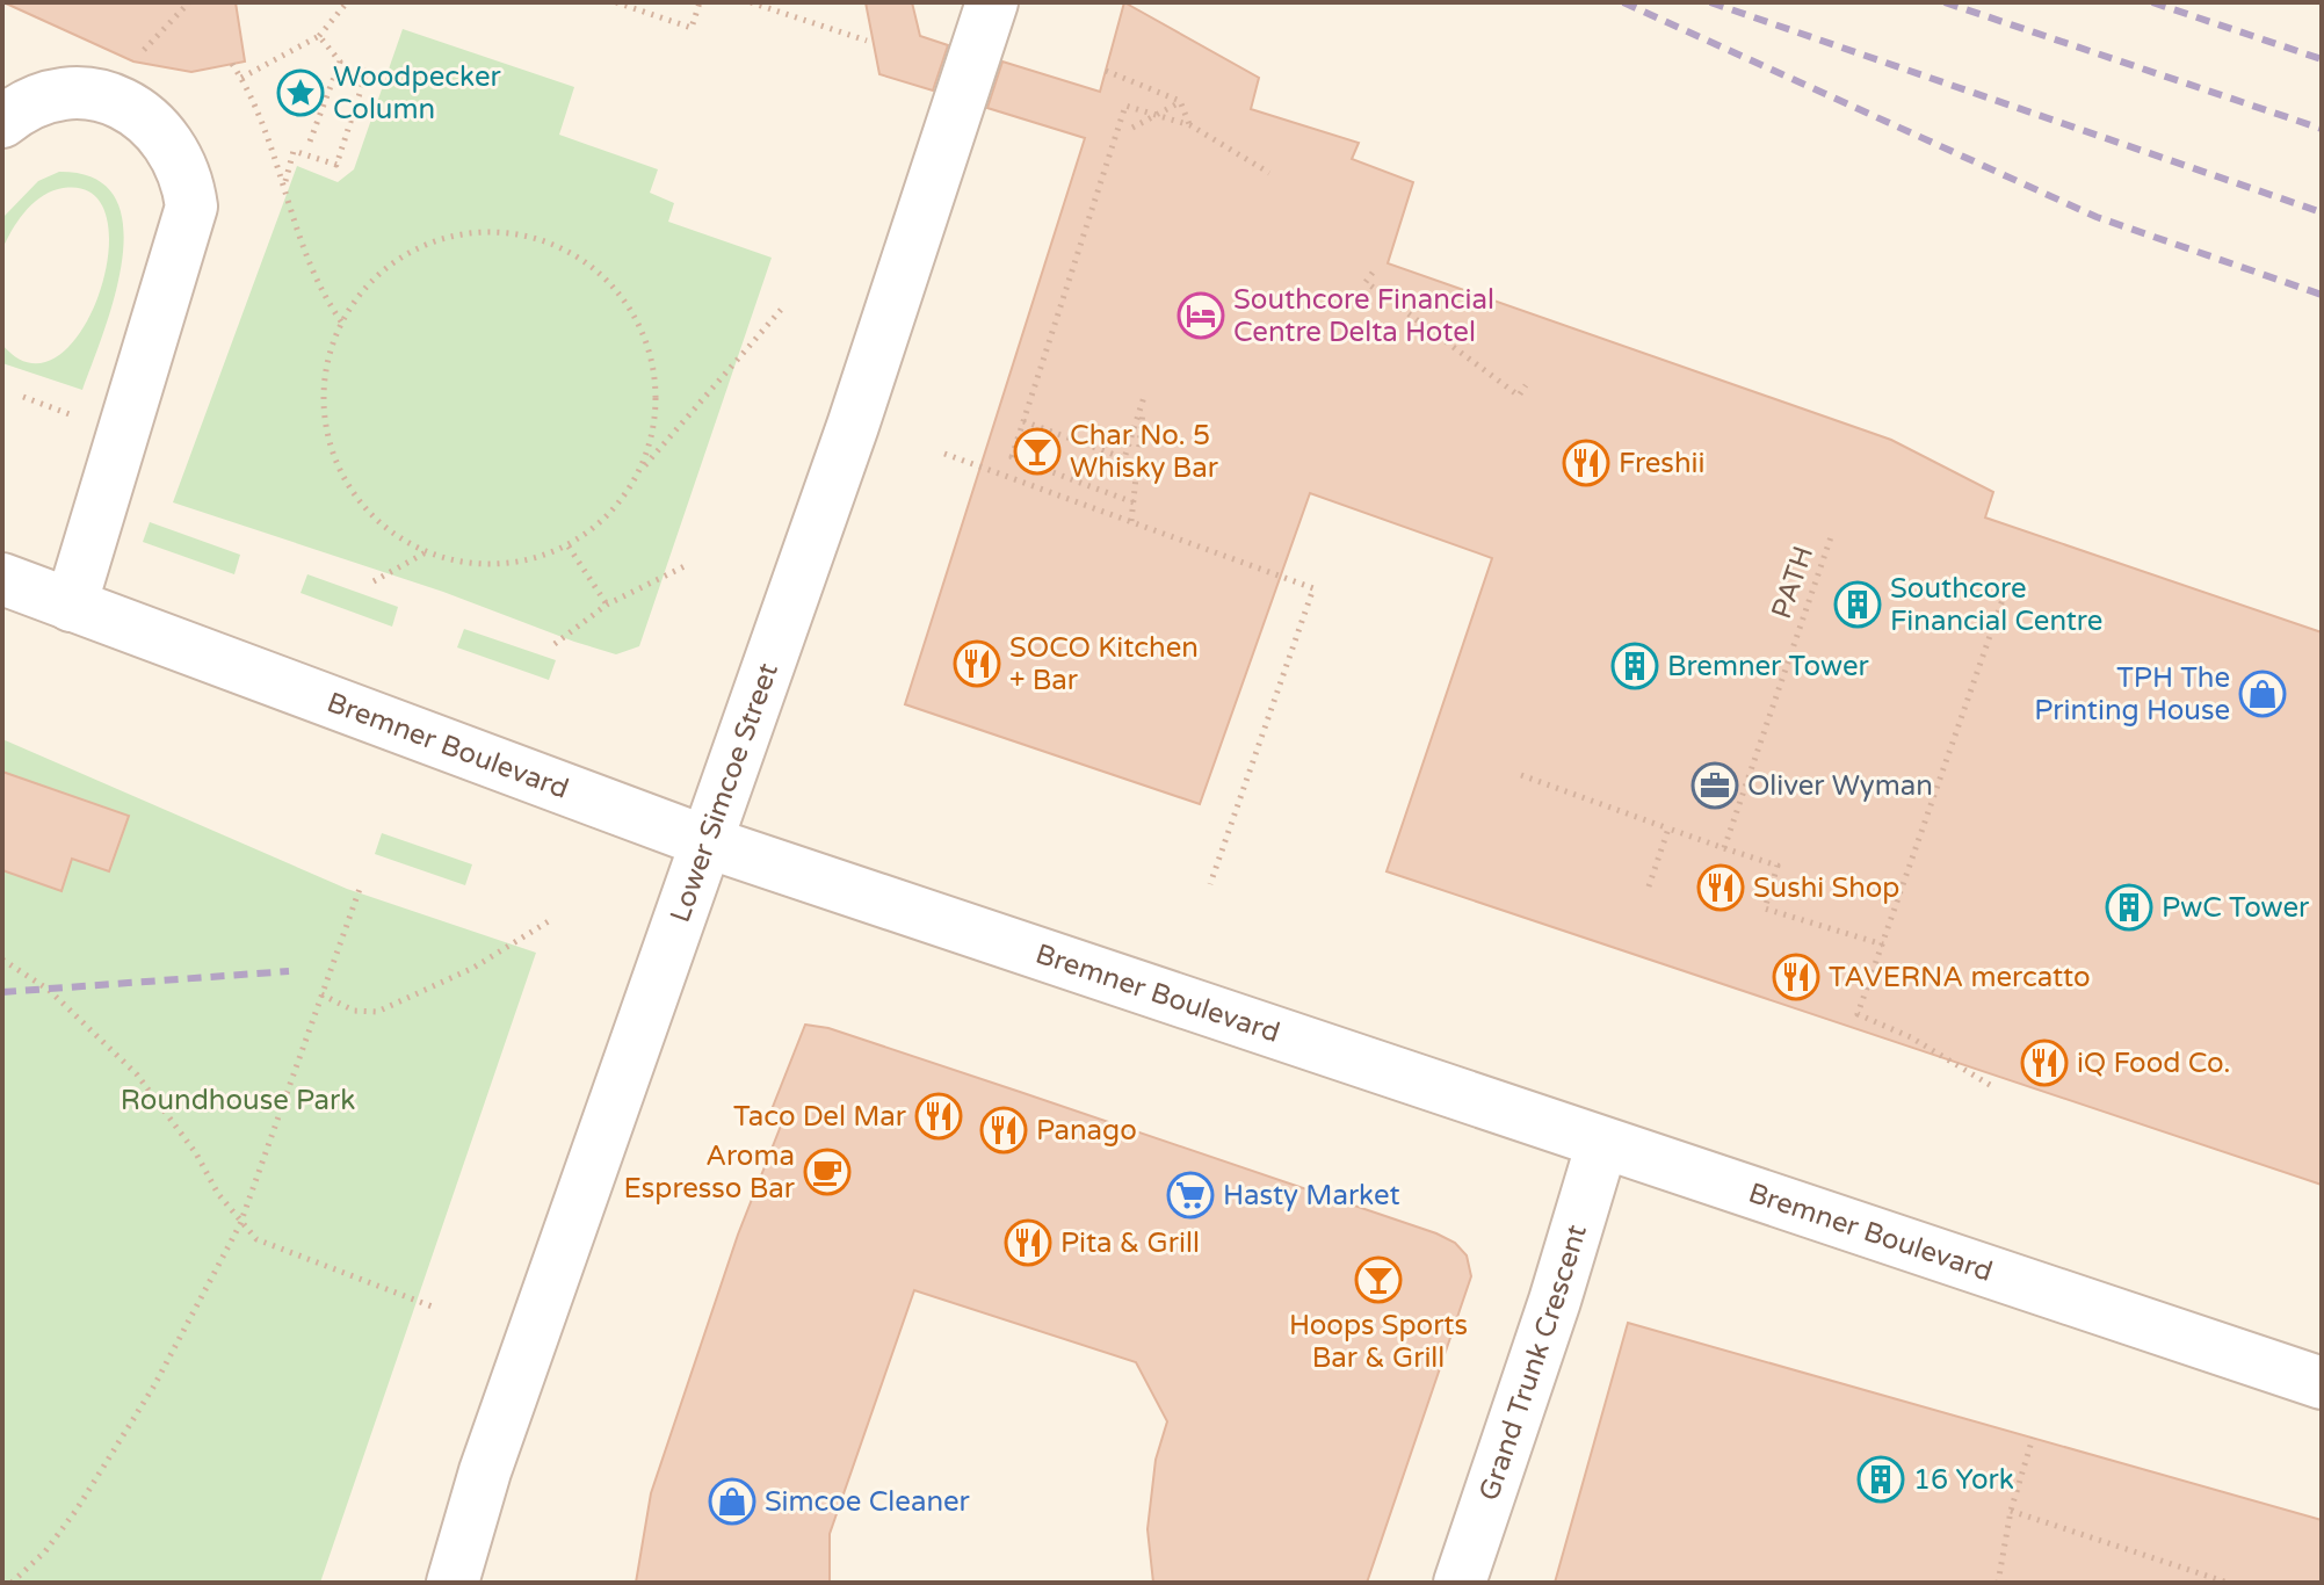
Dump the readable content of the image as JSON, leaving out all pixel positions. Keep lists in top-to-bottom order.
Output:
{
  "streets": {
    "street": ["Bremner Boulevard", "Lower Simcoe Street", "Grand Trunk Crescent"],
    "path": ["PATH"]
  },
  "crossings": [
    ["Bremner Boulevard", "Lower Simcoe Street"],
    ["Bremner Boulevard", "Grand Trunk Crescent"]
  ],
  "parks": ["Roundhouse Park"],
  "places": {
    "place": ["Woodpecker Column"],
    "hotel": ["Southcore Financial Centre Delta Hotel"],
    "bar": ["Char No. 5 Whisky Bar", "Hoops Sports Bar & Grill"],
    "restaurant": [
      "Freshii",
      "SOCO Kitchen + Bar",
      "Sushi Shop",
      "TAVERNA mercatto",
      "iQ Food Co.",
      "Taco Del Mar",
      "Panago",
      "Pita & Grill"
    ],
    "building": [
      "Southcore Financial Centre",
      "Bremner Tower",
      "PwC Tower",
      "16 York"
    ],
    "shop": ["TPH The Printing House", "Simcoe Cleaner"],
    "office": ["Oliver Wyman"],
    "cafe": ["Aroma Espresso Bar"],
    "supermarket": ["Hasty Market"]
  }
}
